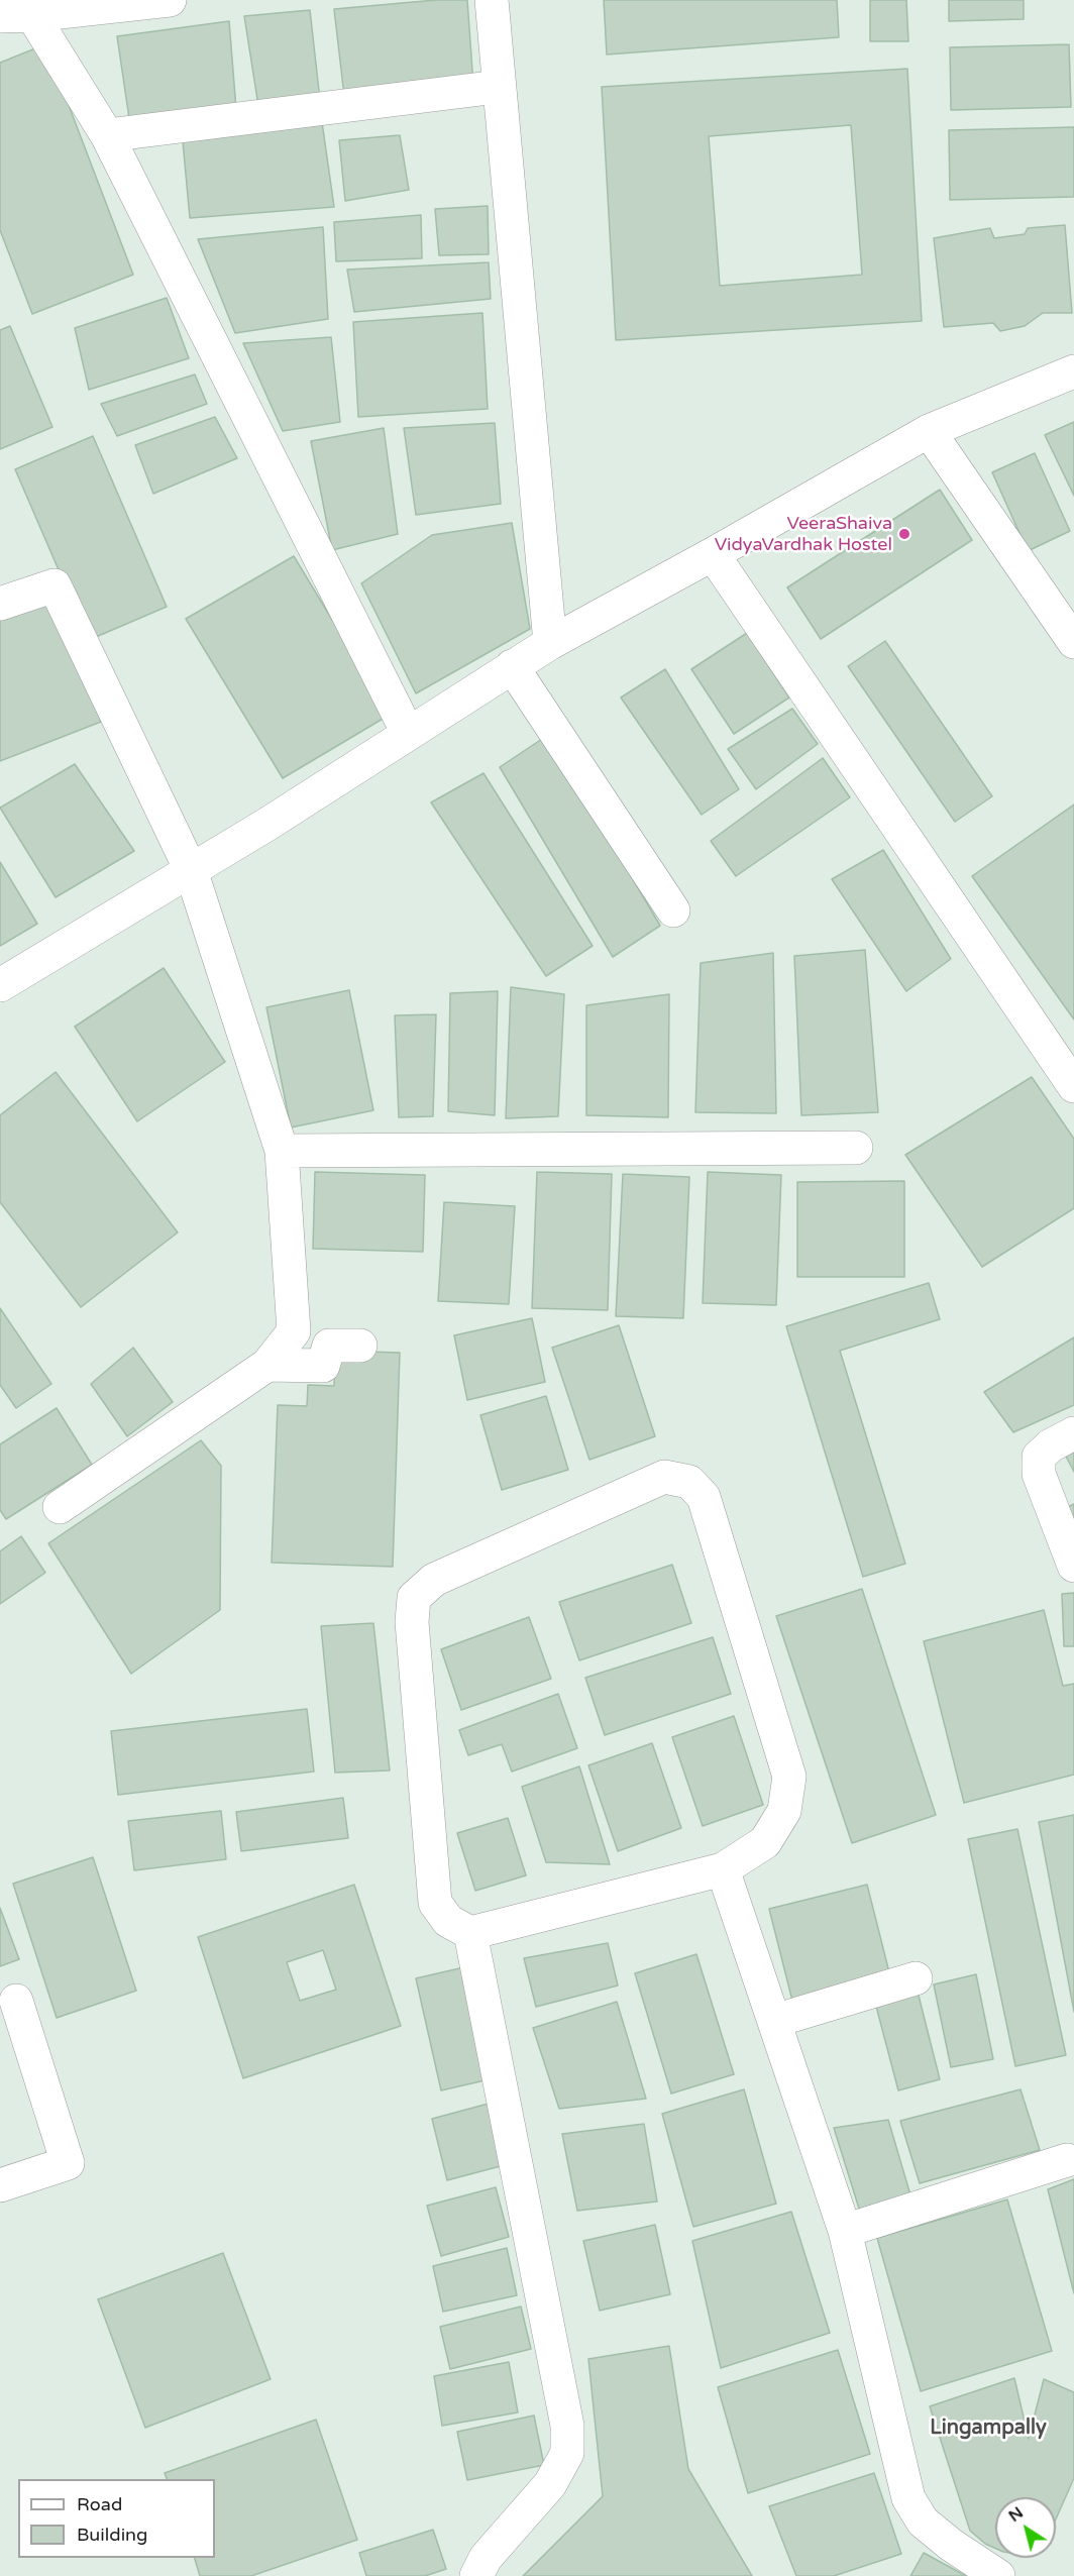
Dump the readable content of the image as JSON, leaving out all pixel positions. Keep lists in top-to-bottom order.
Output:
{
  "districts": ["Lingampally"],
  "places": ["VeeraShaiva VidyaVardhak Hostel"],
  "legend": ["Road", "Building"],
  "north": "top left"
}
